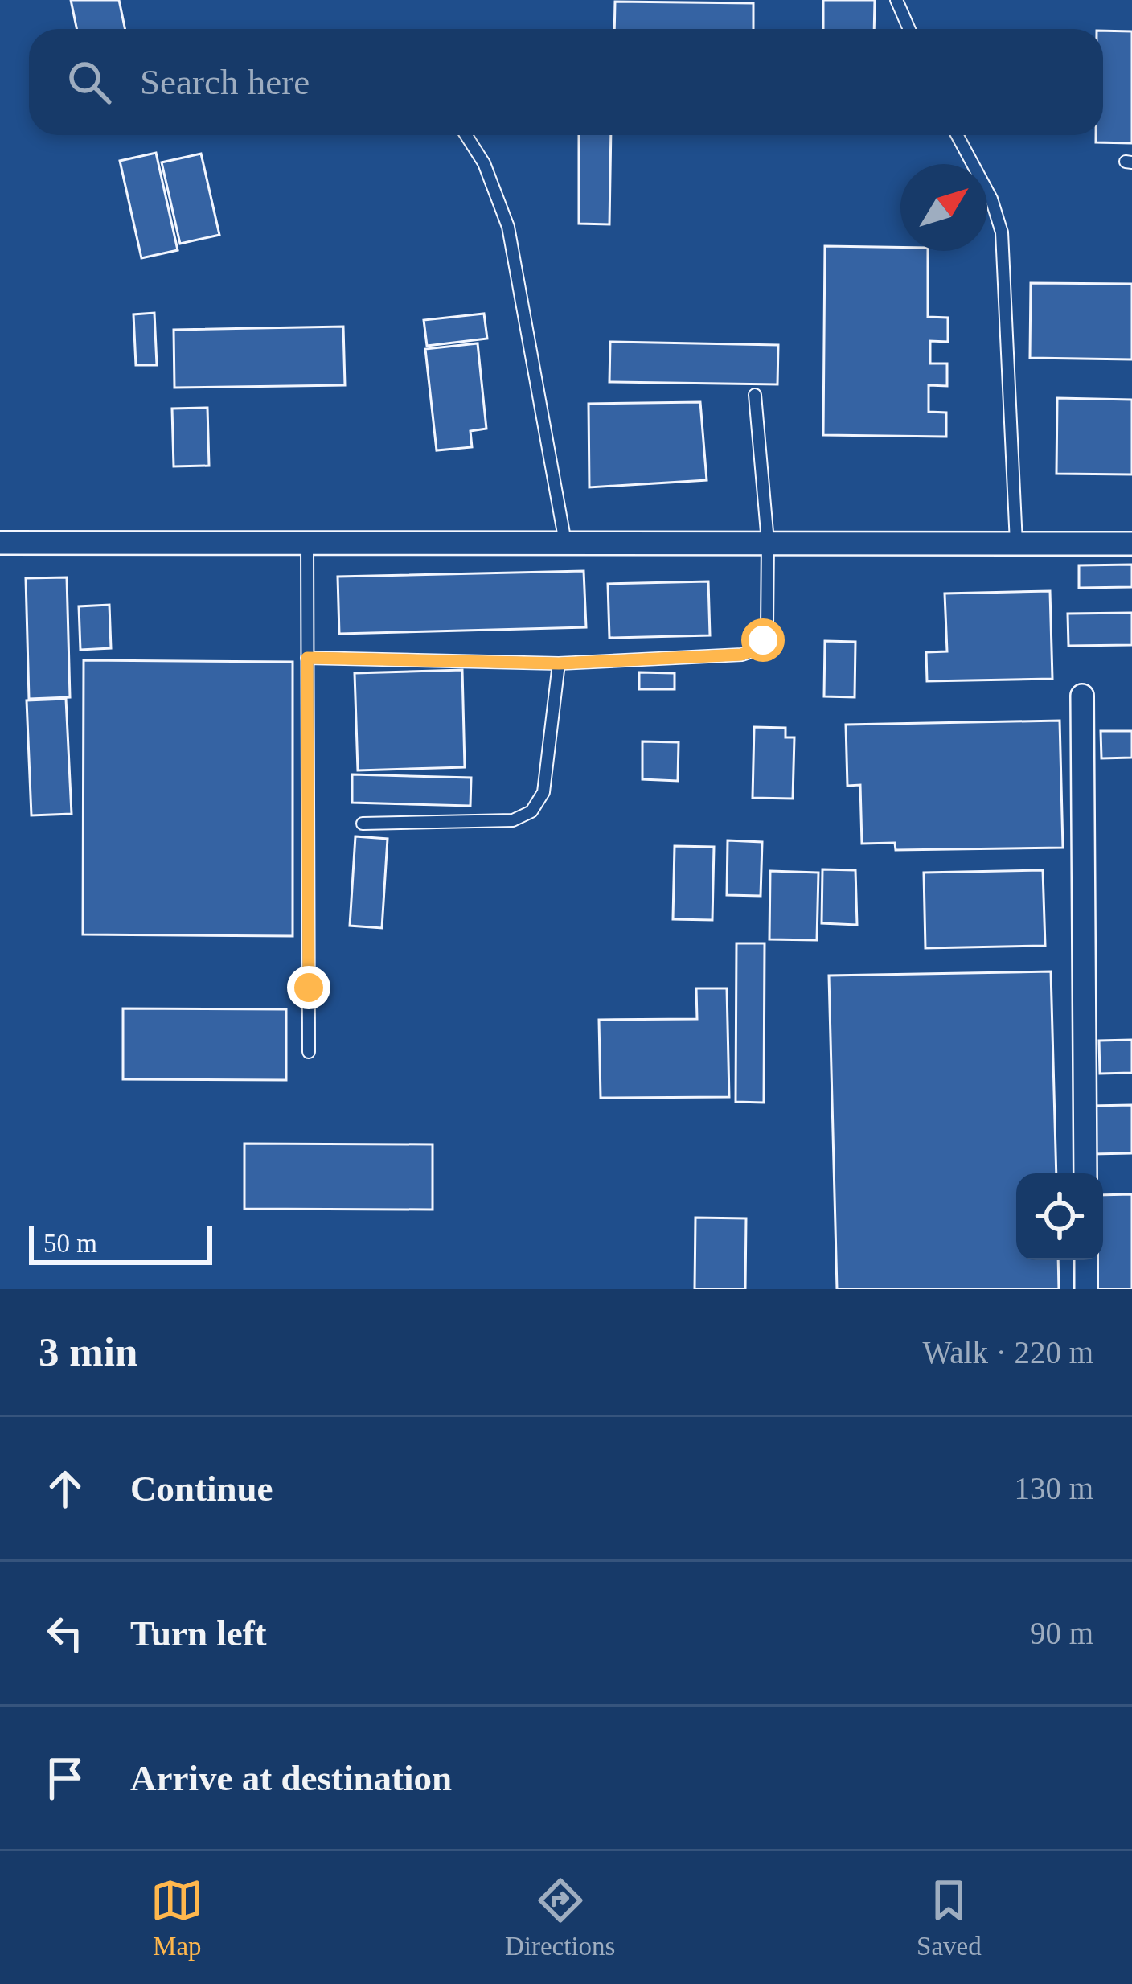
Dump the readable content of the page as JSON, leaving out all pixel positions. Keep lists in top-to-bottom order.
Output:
{
  "scale_bar": "50 m",
  "north": "top right",
  "page": {
    "search": "Search here",
    "scale": "50 m",
    "heading": ["3 min", "Walk · 220 m"],
    "list": [
      ["Continue", "130 m"],
      ["Turn left", "90 m"],
      "Arrive at destination"
    ],
    "nav": ["Map", "Directions", "Saved"]
  }
}
